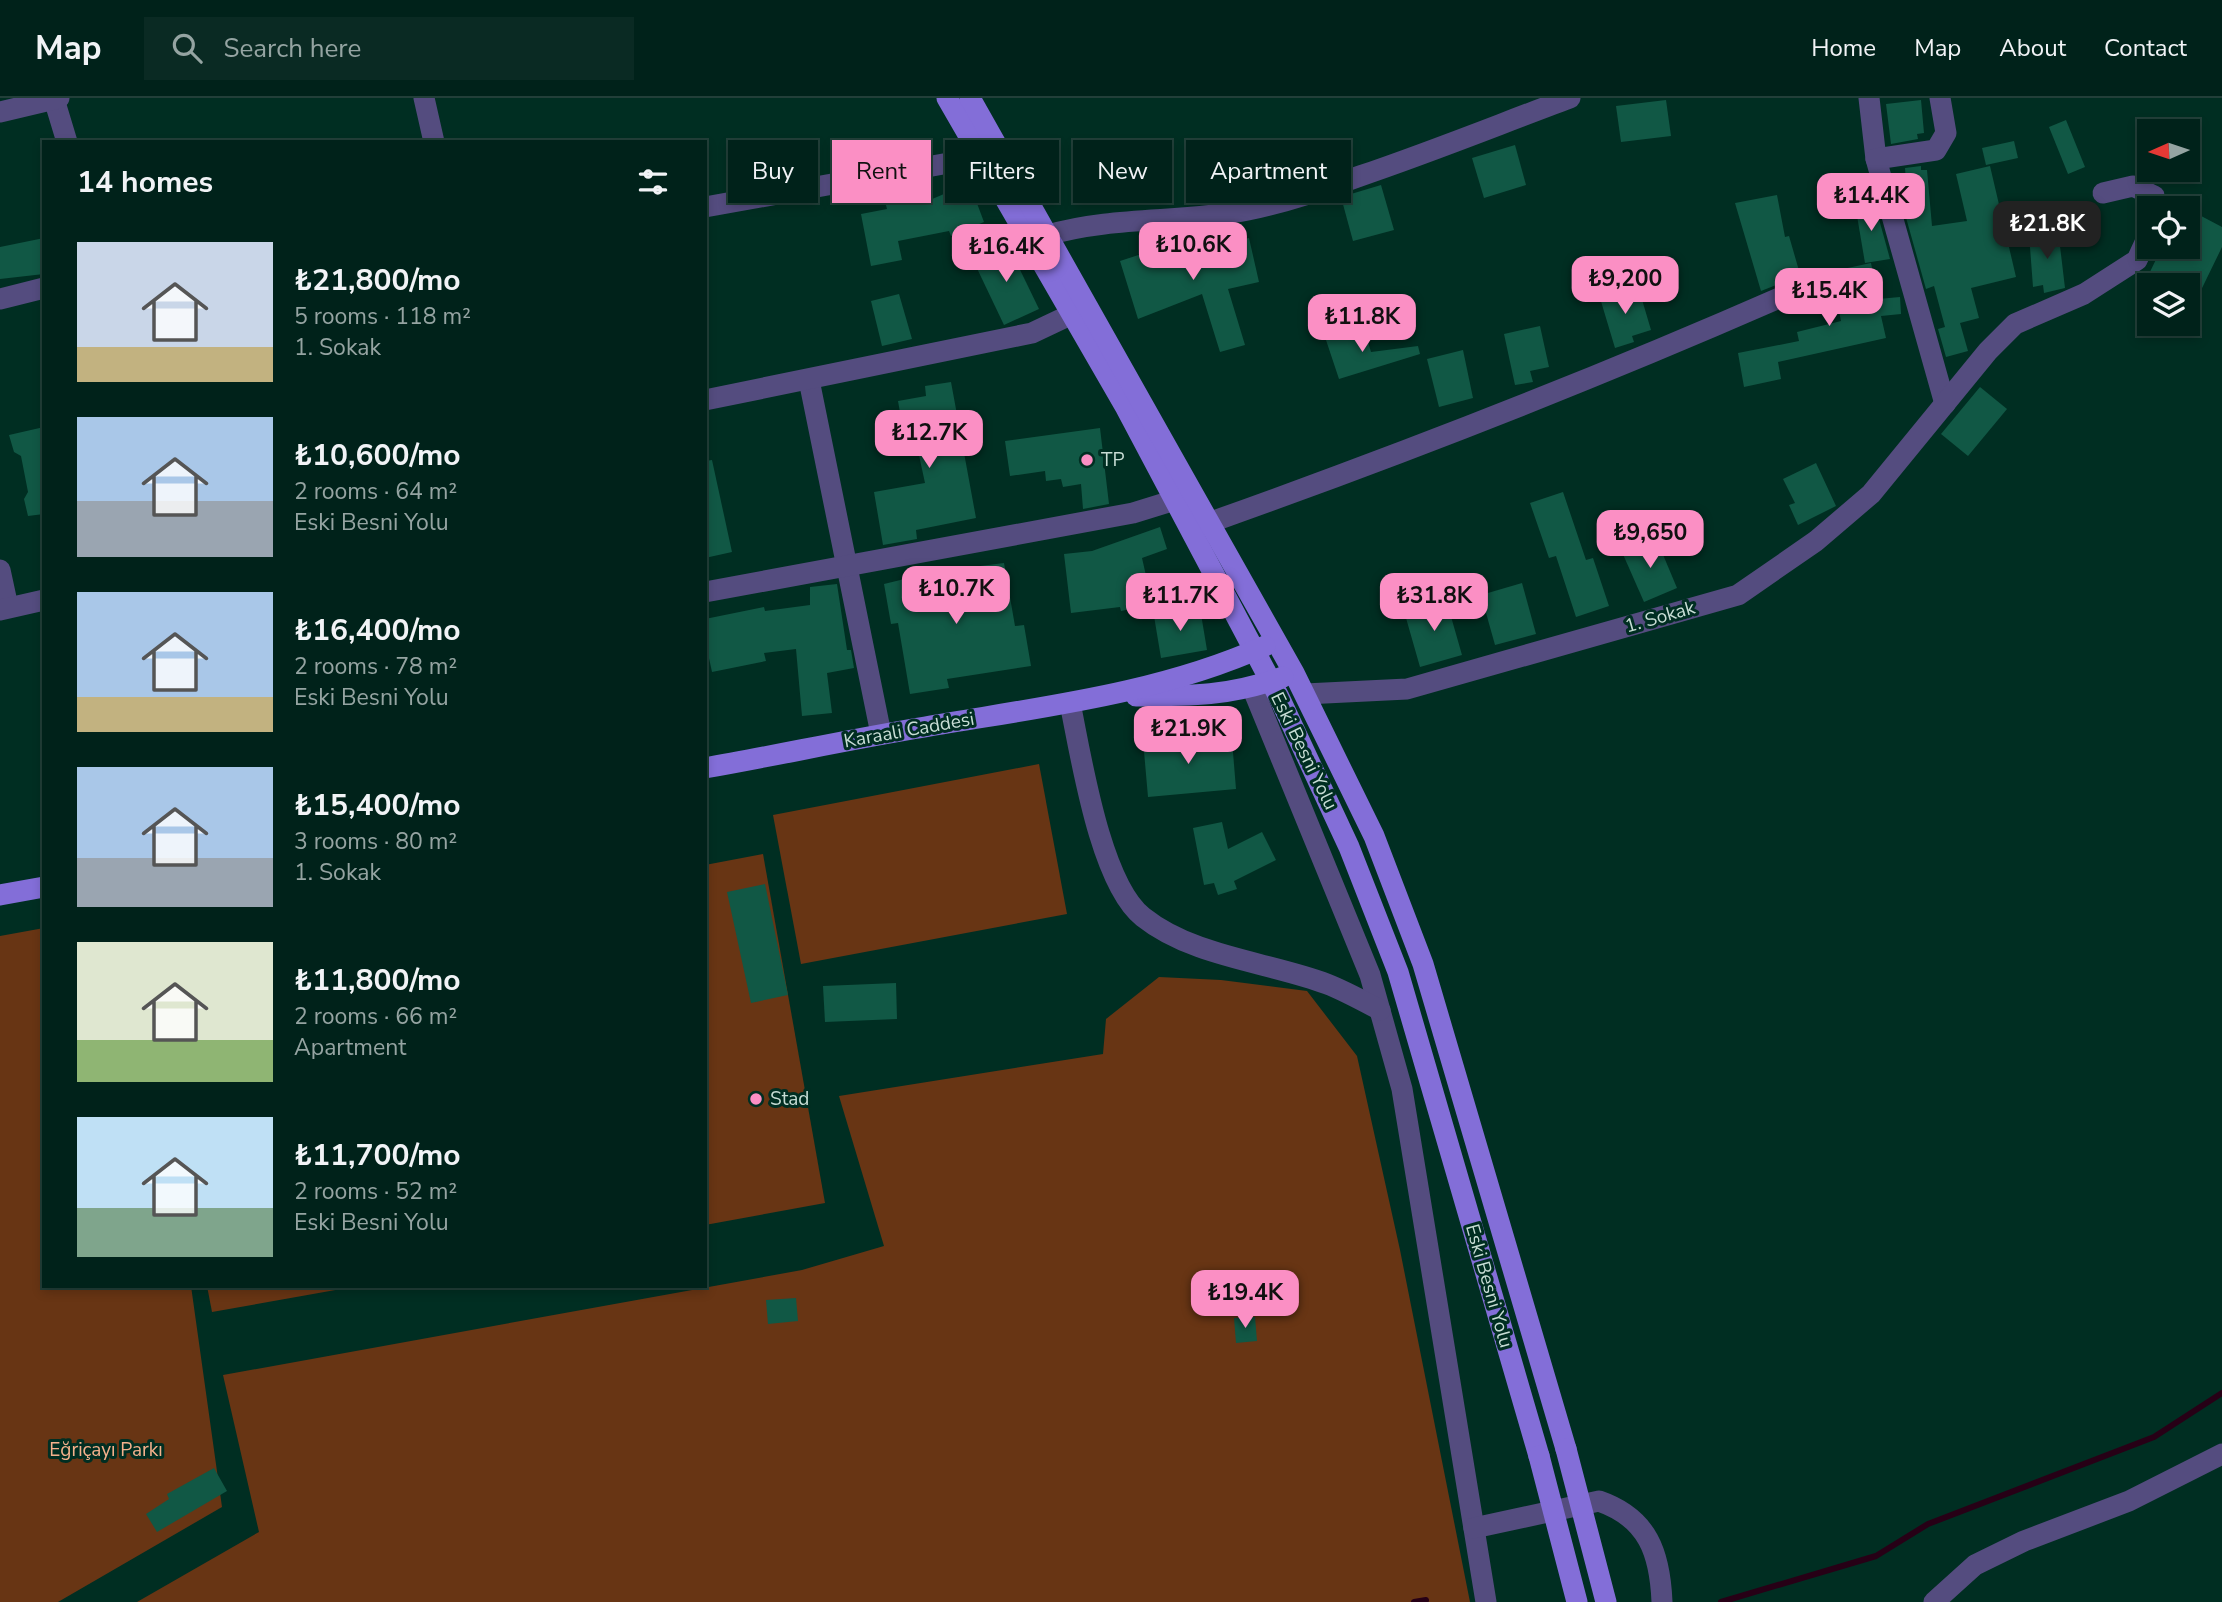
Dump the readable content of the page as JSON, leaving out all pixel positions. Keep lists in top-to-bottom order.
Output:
{
  "streets": {
    "main road": ["Karaali Caddesi", "Eski Besni Yolu"],
    "street": ["1. Sokak"]
  },
  "crossings": [
    ["1. Sokak", "Eski Besni Yolu"]
  ],
  "parks": ["Eğriçayı Parkı"],
  "places": ["TP", "Stad"],
  "north": "left",
  "page": {
    "header": "Map",
    "search": "Search here",
    "nav": [
      "Home",
      "Map",
      "About",
      "Contact"
    ],
    "chip": [
      "Buy",
      "Rent",
      "Filters",
      "New",
      "Apartment"
    ],
    "heading": "14 homes",
    "price": [
      "₺14.4K",
      "₺21.8K",
      "₺10.6K",
      "₺16.4K",
      "₺9,200",
      "₺15.4K",
      "₺11.8K",
      "₺12.7K",
      "₺9,650",
      "₺10.7K",
      "₺11.7K",
      "₺31.8K",
      "₺21.9K",
      "₺19.4K"
    ],
    "list": [
      {
        "name": "₺21,800/mo",
        "note": "5 rooms · 118 m² · 1. Sokak"
      },
      {
        "name": "₺10,600/mo",
        "note": "2 rooms · 64 m² · Eski Besni Yolu"
      },
      {
        "name": "₺16,400/mo",
        "note": "2 rooms · 78 m² · Eski Besni Yolu"
      },
      {
        "name": "₺15,400/mo",
        "note": "3 rooms · 80 m² · 1. Sokak"
      },
      {
        "name": "₺11,800/mo",
        "note": "2 rooms · 66 m² · Apartment"
      },
      {
        "name": "₺11,700/mo",
        "note": "2 rooms · 52 m² · Eski Besni Yolu"
      }
    ]
  }
}
